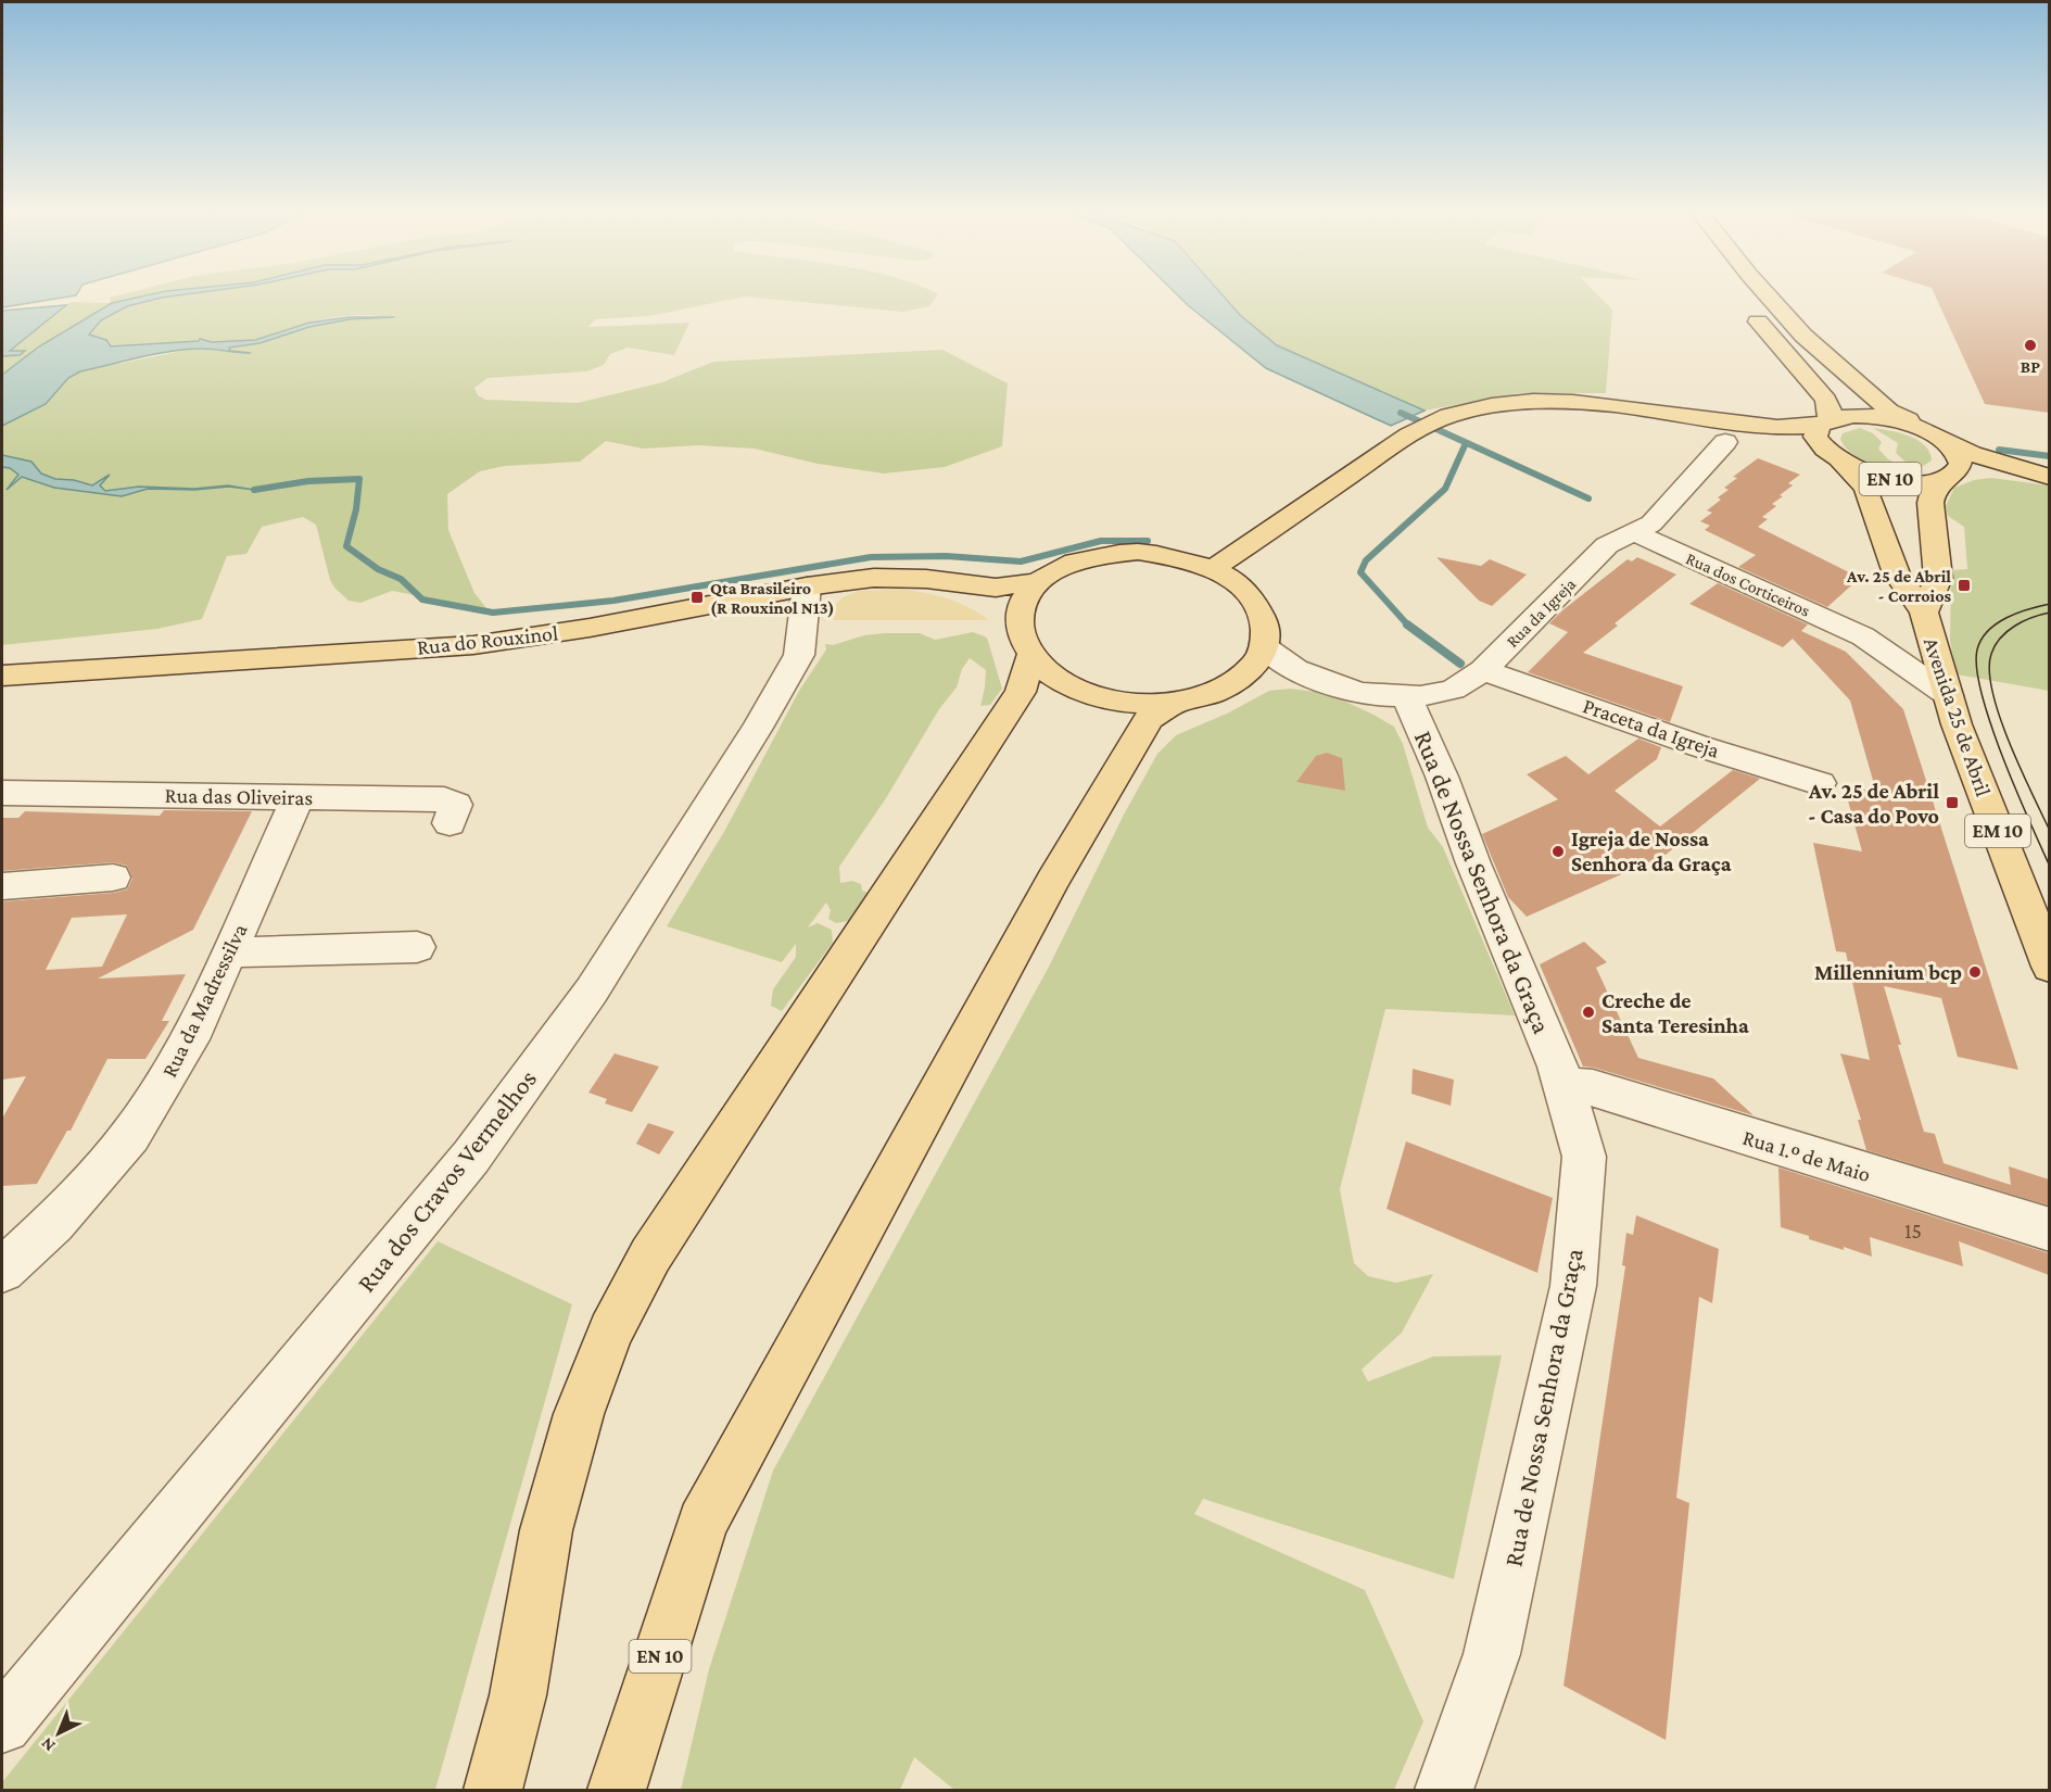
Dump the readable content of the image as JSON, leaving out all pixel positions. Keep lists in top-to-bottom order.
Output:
{
  "streets": {
    "main road": [
      "EN 10",
      "Rua do Rouxinol",
      "Avenida 25 de Abril",
      "EM 10"
    ],
    "street": [
      "Rua dos Corticeiros",
      "Rua da Igreja",
      "Praceta da Igreja",
      "Rua das Oliveiras",
      "Rua de Nossa Senhora da Graça",
      "Rua da Madressilva",
      "Rua 1.º de Maio",
      "Rua dos Cravos Vermelhos"
    ]
  },
  "crossings": [
    ["EN 10", "Rua da Igreja"],
    ["EN 10", "Rua do Rouxinol"],
    ["EN 10", "Avenida 25 de Abril"],
    ["Rua dos Corticeiros", "Rua da Igreja"],
    ["Rua da Igreja", "Rua do Rouxinol"],
    ["Rua da Igreja", "Praceta da Igreja"],
    ["Rua da Igreja", "Rua de Nossa Senhora da Graça"],
    ["Rua do Rouxinol", "Rua dos Cravos Vermelhos"],
    ["Rua das Oliveiras", "Rua da Madressilva"],
    ["Rua de Nossa Senhora da Graça", "Rua 1.º de Maio"]
  ],
  "places": {
    "other": [
      "BP",
      "Igreja de Nossa Senhora da Graça",
      "Millennium bcp",
      "Creche de Santa Teresinha"
    ],
    "transit": ["Av. 25 de Abril - Corroios", "Qta Brasileiro (R Rouxinol N13)", "Av. 25 de Abril - Casa do Povo"]
  },
  "house_numbers": ["15"],
  "north": "bottom left"
}
